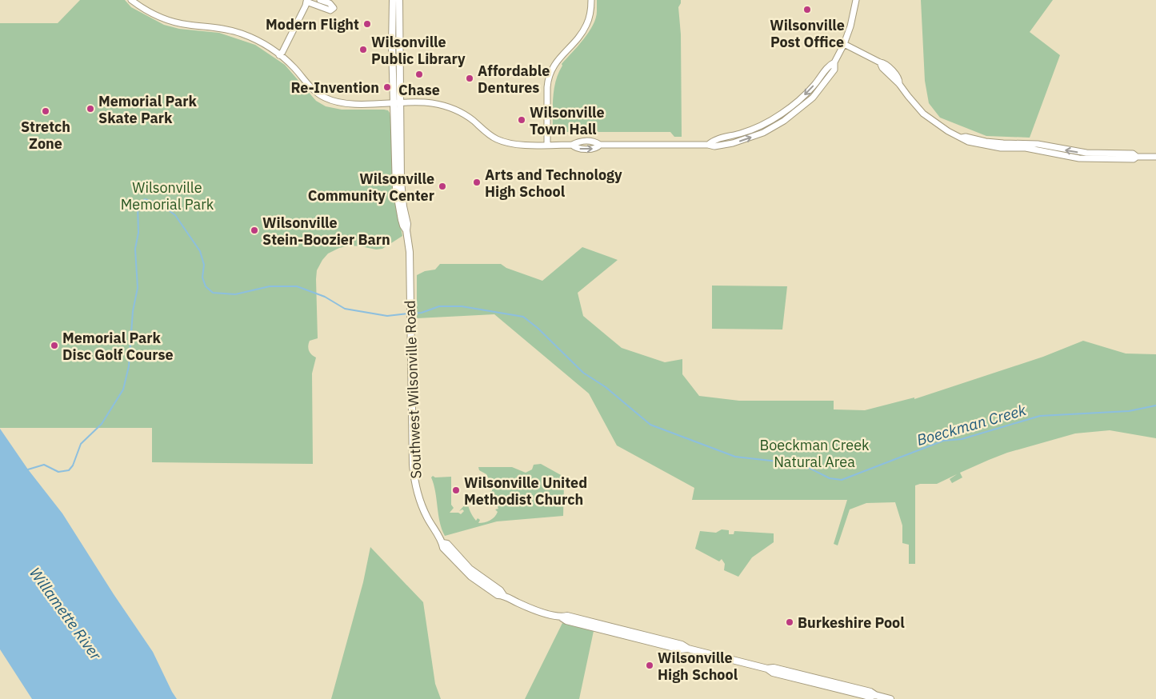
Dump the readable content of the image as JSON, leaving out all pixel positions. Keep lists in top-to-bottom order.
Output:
{
  "streets": {
    "main road": ["Southwest Wilsonville Road"]
  },
  "water": ["Boeckman Creek", "Willamette River"],
  "parks": ["Wilsonville Memorial Park", "Boeckman Creek Natural Area"],
  "places": [
    "Wilsonville Post Office",
    "Modern Flight",
    "Wilsonville Public Library",
    "Chase",
    "Affordable Dentures",
    "Re-Invention",
    "Memorial Park Skate Park",
    "Stretch Zone",
    "Wilsonville Town Hall",
    "Arts and Technology High School",
    "Wilsonville Community Center",
    "Wilsonville Stein-Boozier Barn",
    "Memorial Park Disc Golf Course",
    "Wilsonville United Methodist Church",
    "Burkeshire Pool",
    "Wilsonville High School"
  ]
}
